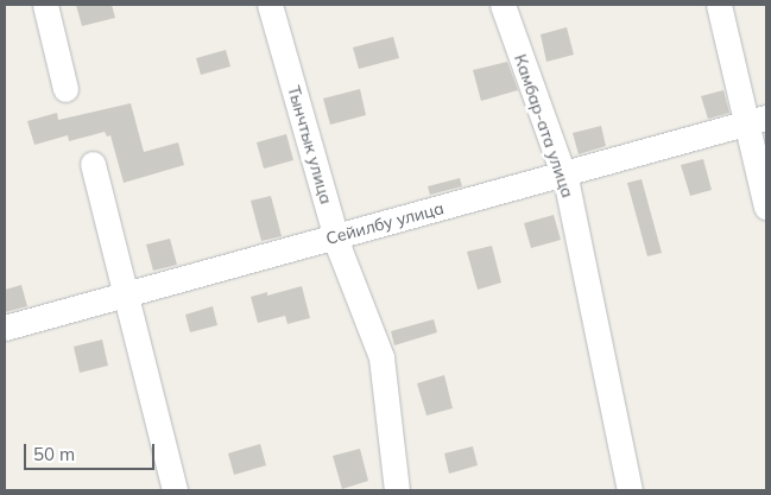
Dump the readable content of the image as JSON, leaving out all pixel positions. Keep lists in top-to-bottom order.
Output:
{
  "streets": {
    "street": ["Камбар-ата улица", "Тынчтык улица", "Сейилбу улица"]
  },
  "crossings": [
    ["Камбар-ата улица", "Сейилбу улица"],
    ["Тынчтык улица", "Сейилбу улица"]
  ],
  "scale_bar": "50 m"
}
